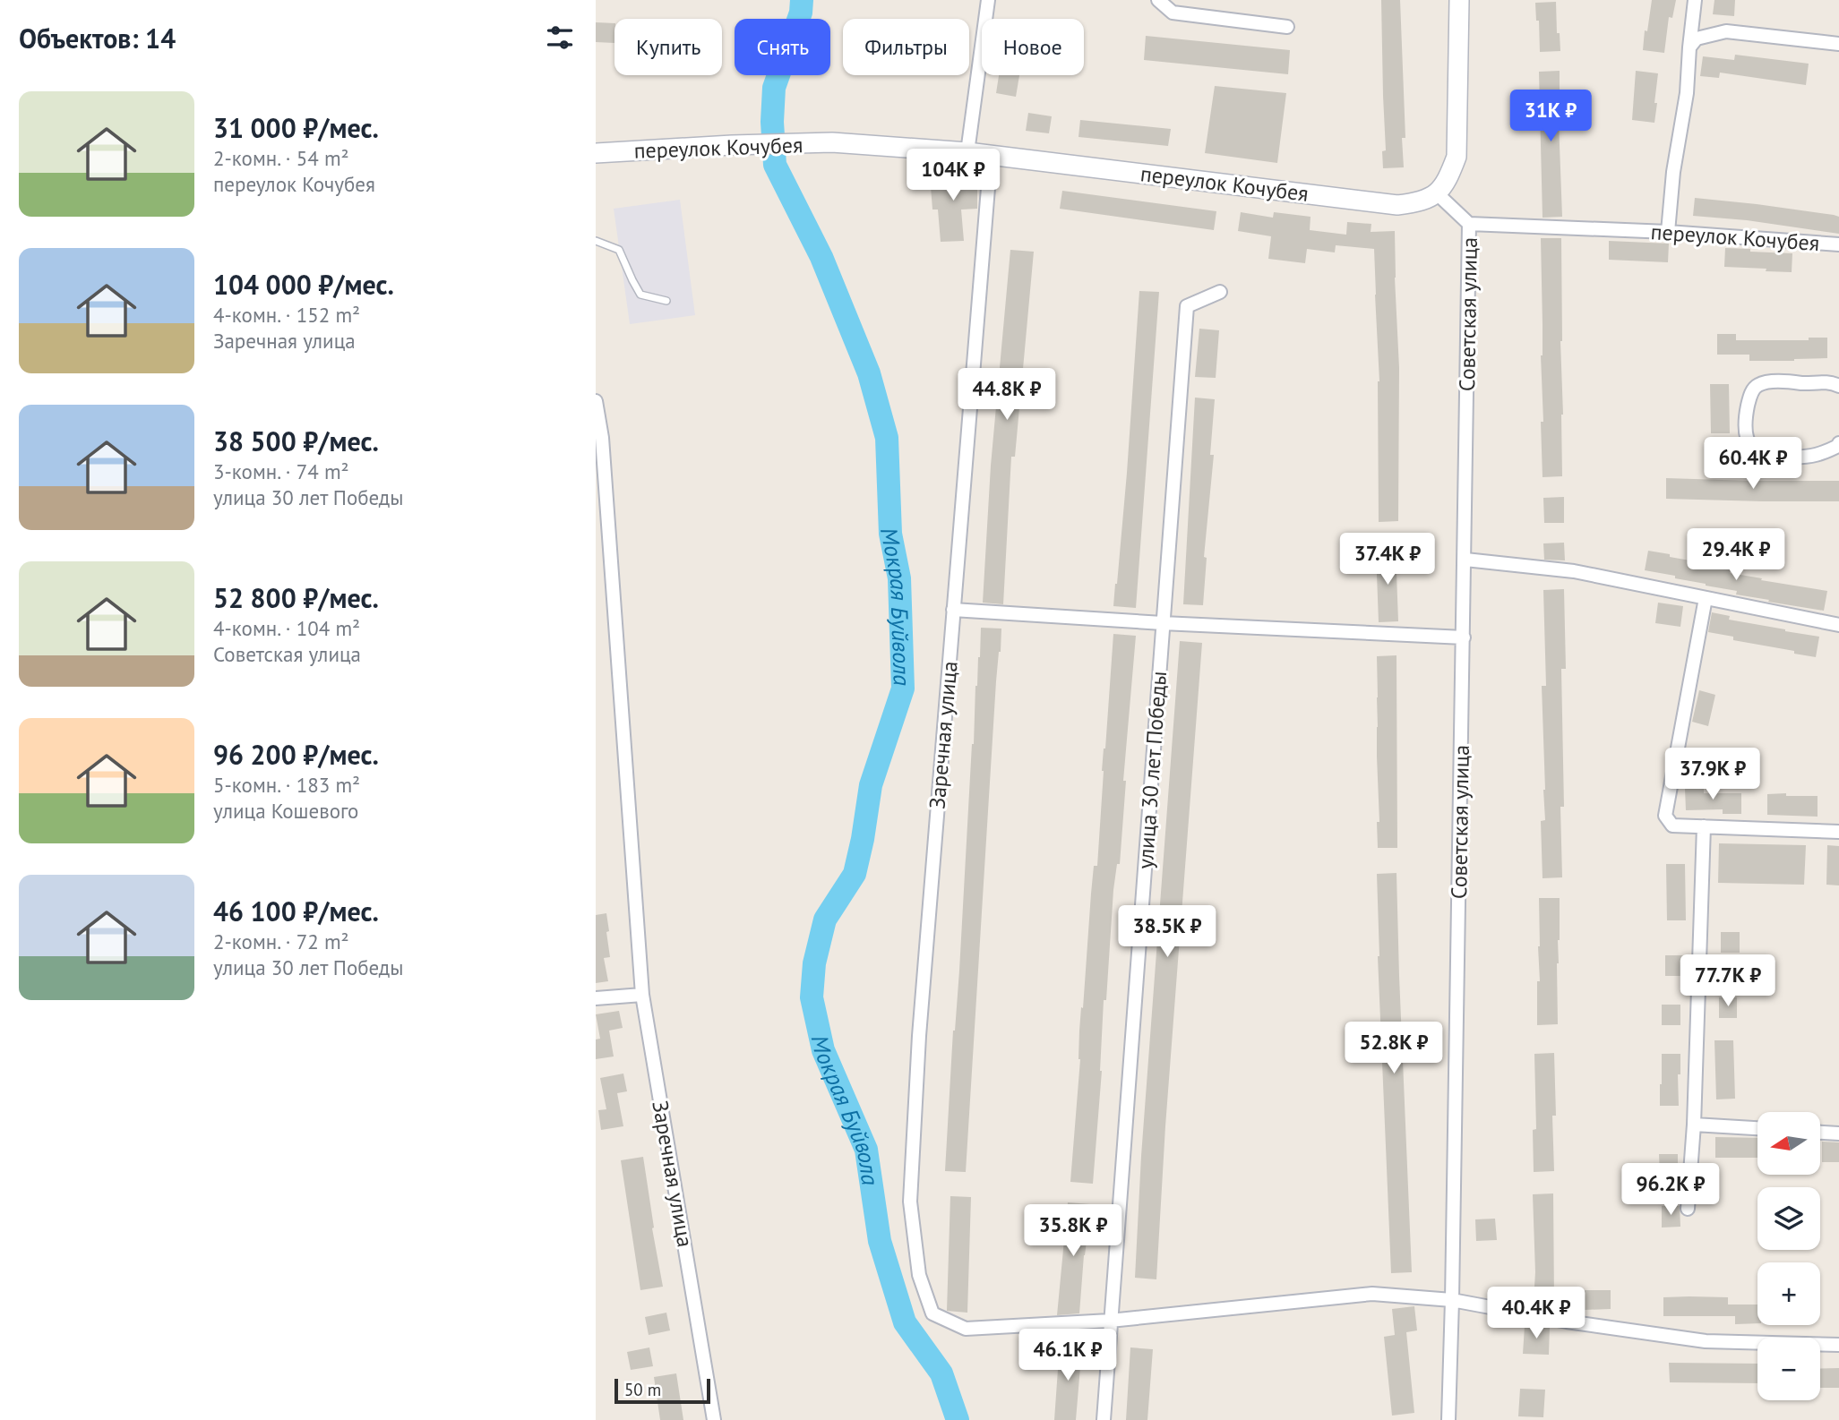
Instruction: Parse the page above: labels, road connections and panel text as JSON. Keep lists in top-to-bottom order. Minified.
{"streets":{"main road":["переулок Кочубея"],"street":["Советская улица","Заречная улица","улица 30 лет Победы"]},"crossings":[["переулок Кочубея","Советская улица"],["переулок Кочубея","Заречная улица"],["Заречная улица","улица 30 лет Победы"]],"water":["Мокрая Буйвола"],"scale_bar":"50 m","north":"left","page":{"heading":"Объектов: 14","chip":["Купить","Снять","Фильтры","Новое"],"list":[{"name":"31 000 ₽/мес.","note":"2-комн. · 54 m² · переулок Кочубея"},{"name":"104 000 ₽/мес.","note":"4-комн. · 152 m² · Заречная улица"},{"name":"38 500 ₽/мес.","note":"3-комн. · 74 m² · улица 30 лет Победы"},{"name":"52 800 ₽/мес.","note":"4-комн. · 104 m² · Советская улица"},{"name":"96 200 ₽/мес.","note":"5-комн. · 183 m² · улица Кошевого"},{"name":"46 100 ₽/мес.","note":"2-комн. · 72 m² · улица 30 лет Победы"}],"price":["31K ₽","104K ₽","44.8K ₽","60.4K ₽","29.4K ₽","37.4K ₽","37.9K ₽","38.5K ₽","77.7K ₽","52.8K ₽","96.2K ₽","35.8K ₽","40.4K ₽","46.1K ₽"],"map_buttons":["+","−"],"scale":"50 m"}}
